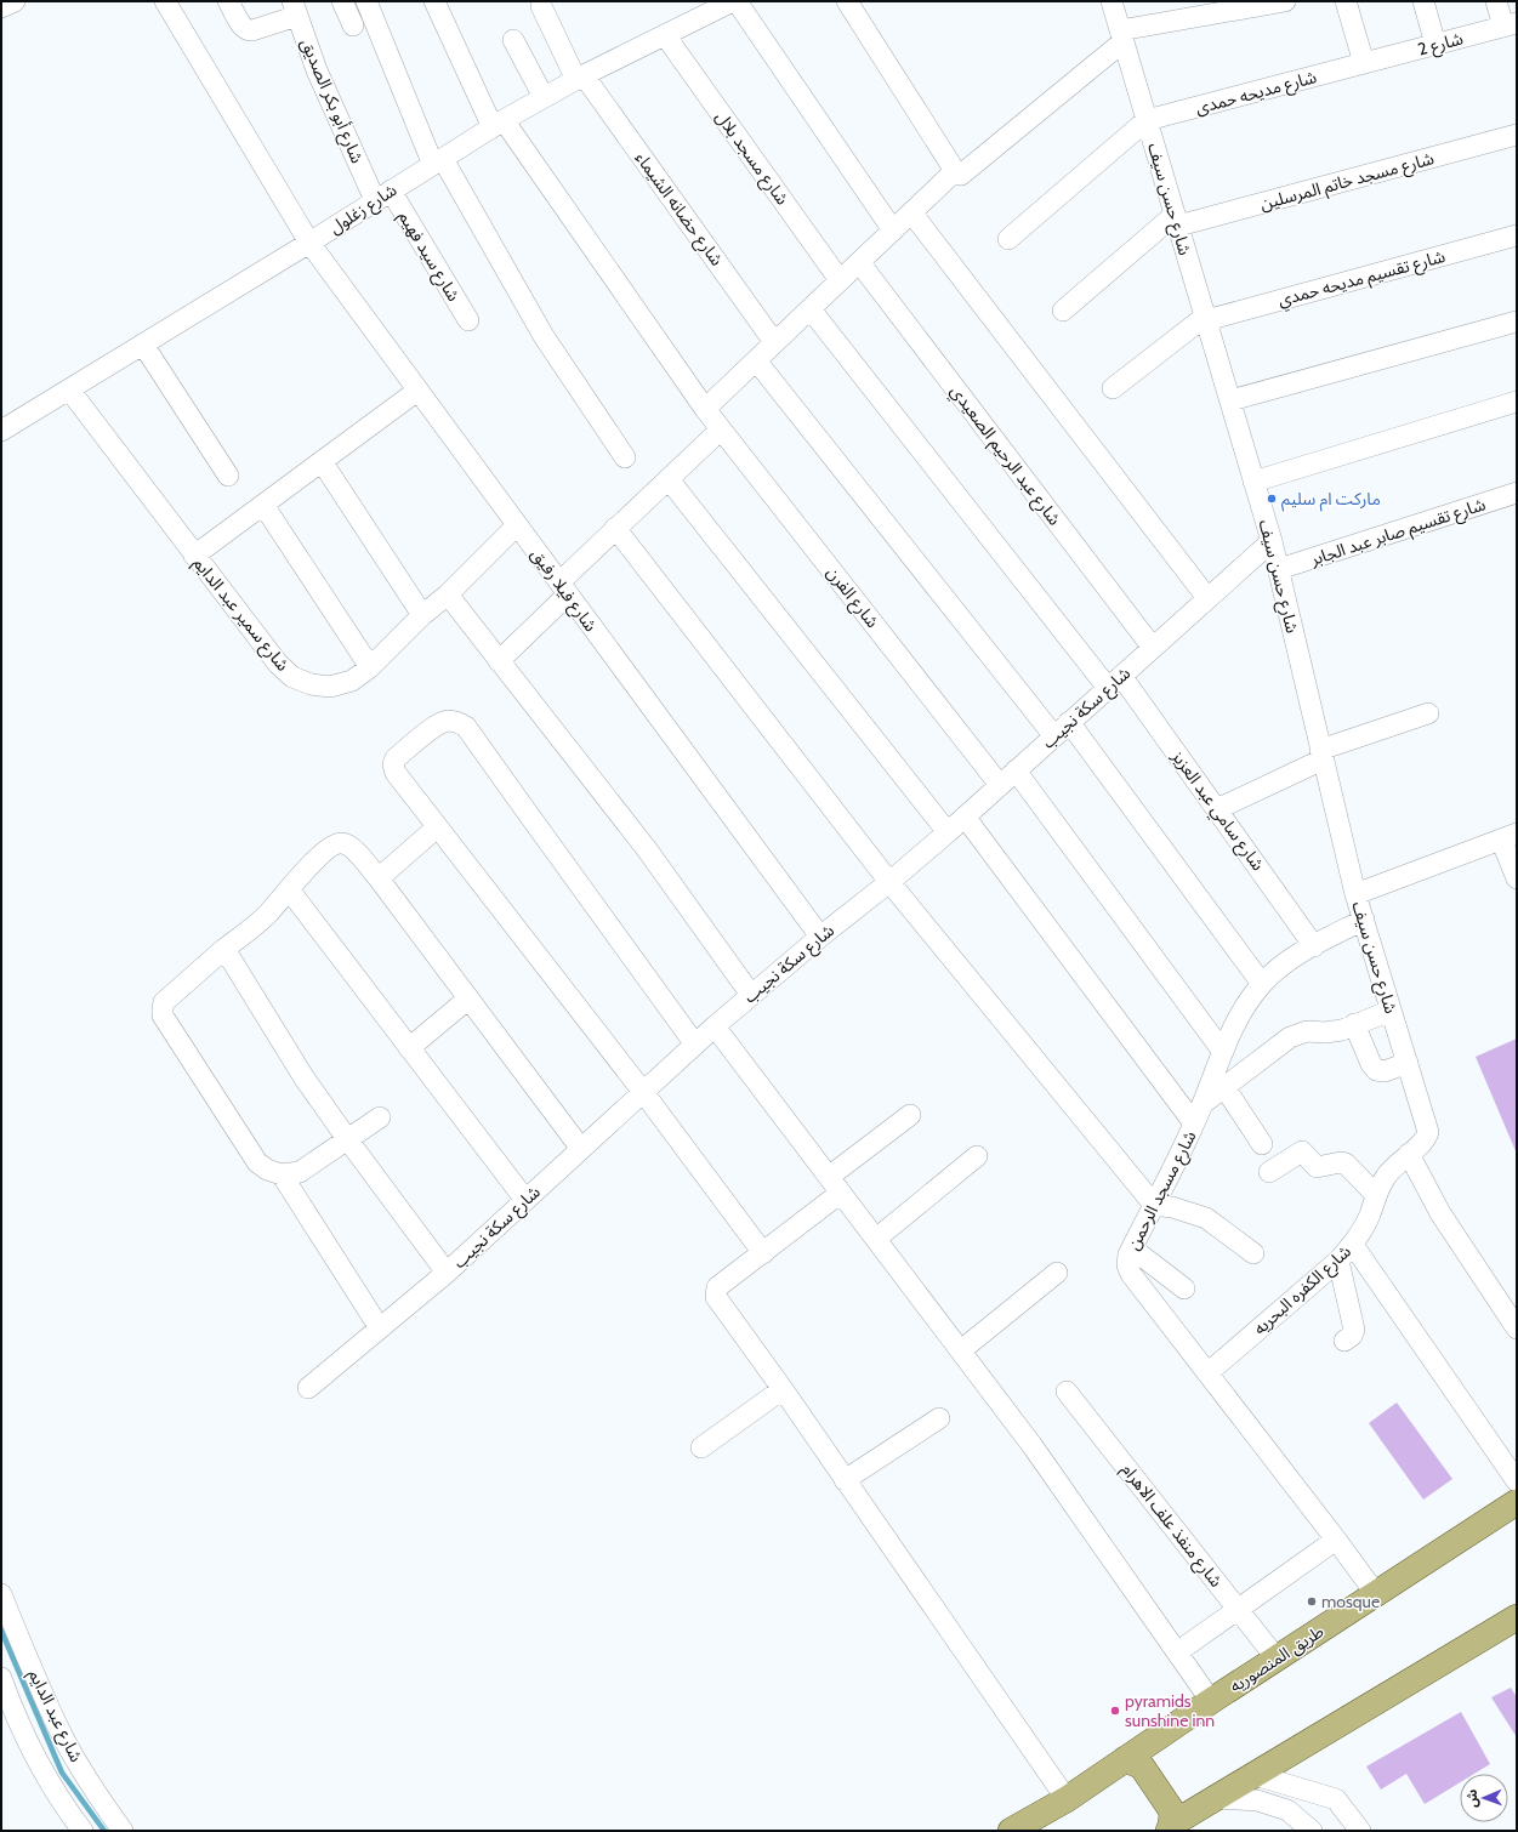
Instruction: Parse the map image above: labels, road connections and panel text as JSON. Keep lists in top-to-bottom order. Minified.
{"streets":{"main road":["طريق المنصوريه"],"street":["شارع 2","شارع مديحه حمدى","شارع أبو بكر الصديق","شارع مسجد بلال","شارع مسجد خاتم المرسلين","شارع حسن سيف","شارع زغلول","شارع حضانه الشيماء","شارع سيد فهيم","شارع تقسيم مديحه حمدي","شارع عبد الرحيم الصعيدي","شارع تقسيم صابر عبد الجابر","شارع فيلا رفيق","شارع الفرن","شارع سمير عبد الدايم","شارع سكة نجيب","شارع سامي عبد العزيز","شارع مسجد الرحمن","شارع الكفره البحريه","شارع منفذ علف الاهرام","شارع عبد الدايم"]},"crossings":[["شارع 2","شارع مديحه حمدى"],["شارع مديحه حمدى","شارع حسن سيف"],["شارع أبو بكر الصديق","شارع زغلول"],["شارع أبو بكر الصديق","شارع سيد فهيم"],["شارع مسجد بلال","شارع زغلول"],["شارع مسجد خاتم المرسلين","شارع حسن سيف"],["شارع حسن سيف","شارع تقسيم مديحه حمدي"],["شارع حسن سيف","شارع تقسيم صابر عبد الجابر"],["شارع حسن سيف","شارع سكة نجيب"],["شارع حسن سيف","شارع مسجد الرحمن"],["شارع حسن سيف","شارع الكفره البحريه"],["شارع زغلول","شارع حضانه الشيماء"],["شارع زغلول","شارع سيد فهيم"],["شارع زغلول","شارع فيلا رفيق"],["شارع زغلول","شارع الفرن"],["شارع زغلول","شارع سمير عبد الدايم"],["شارع عبد الرحيم الصعيدي","شارع سكة نجيب"],["شارع فيلا رفيق","شارع سمير عبد الدايم"],["شارع فيلا رفيق","شارع سكة نجيب"],["شارع الفرن","شارع سكة نجيب"],["شارع سكة نجيب","شارع سامي عبد العزيز"],["شارع سامي عبد العزيز","شارع مسجد الرحمن"],["شارع مسجد الرحمن","شارع الكفره البحريه"],["شارع مسجد الرحمن","طريق المنصوريه"],["شارع منفذ علف الاهرام","طريق المنصوريه"]],"places":["ماركت ام سليم","mosque","pyramids sunshine inn"],"north":"left"}
